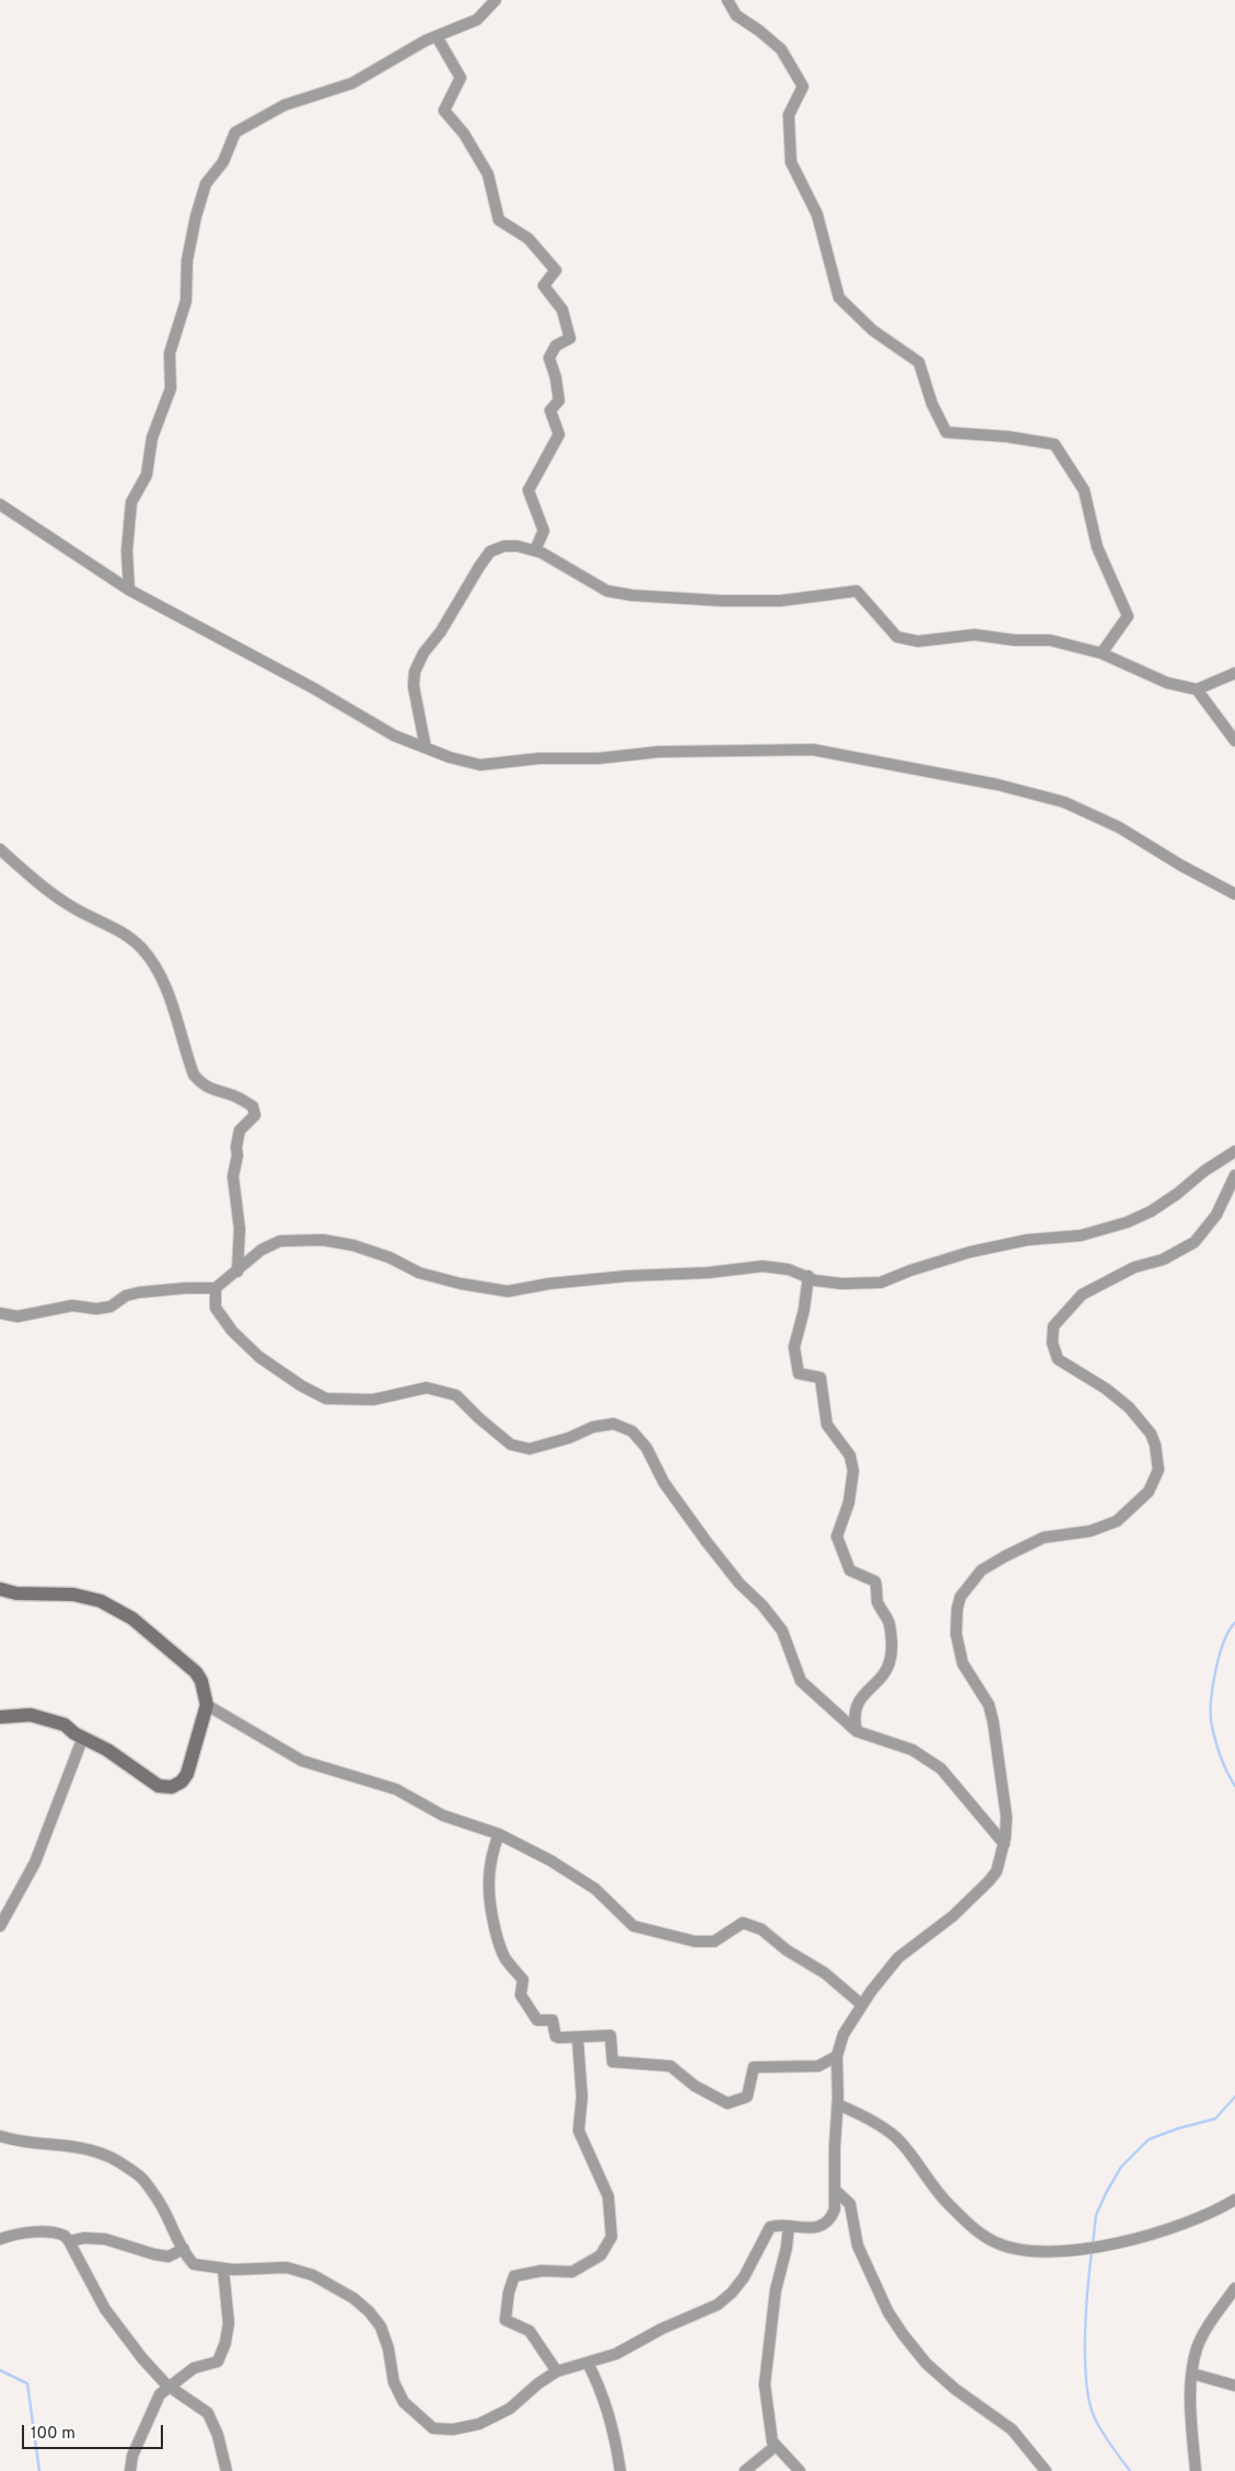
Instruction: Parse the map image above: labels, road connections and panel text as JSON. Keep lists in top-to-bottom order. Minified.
{"scale_bar":"100 m"}
